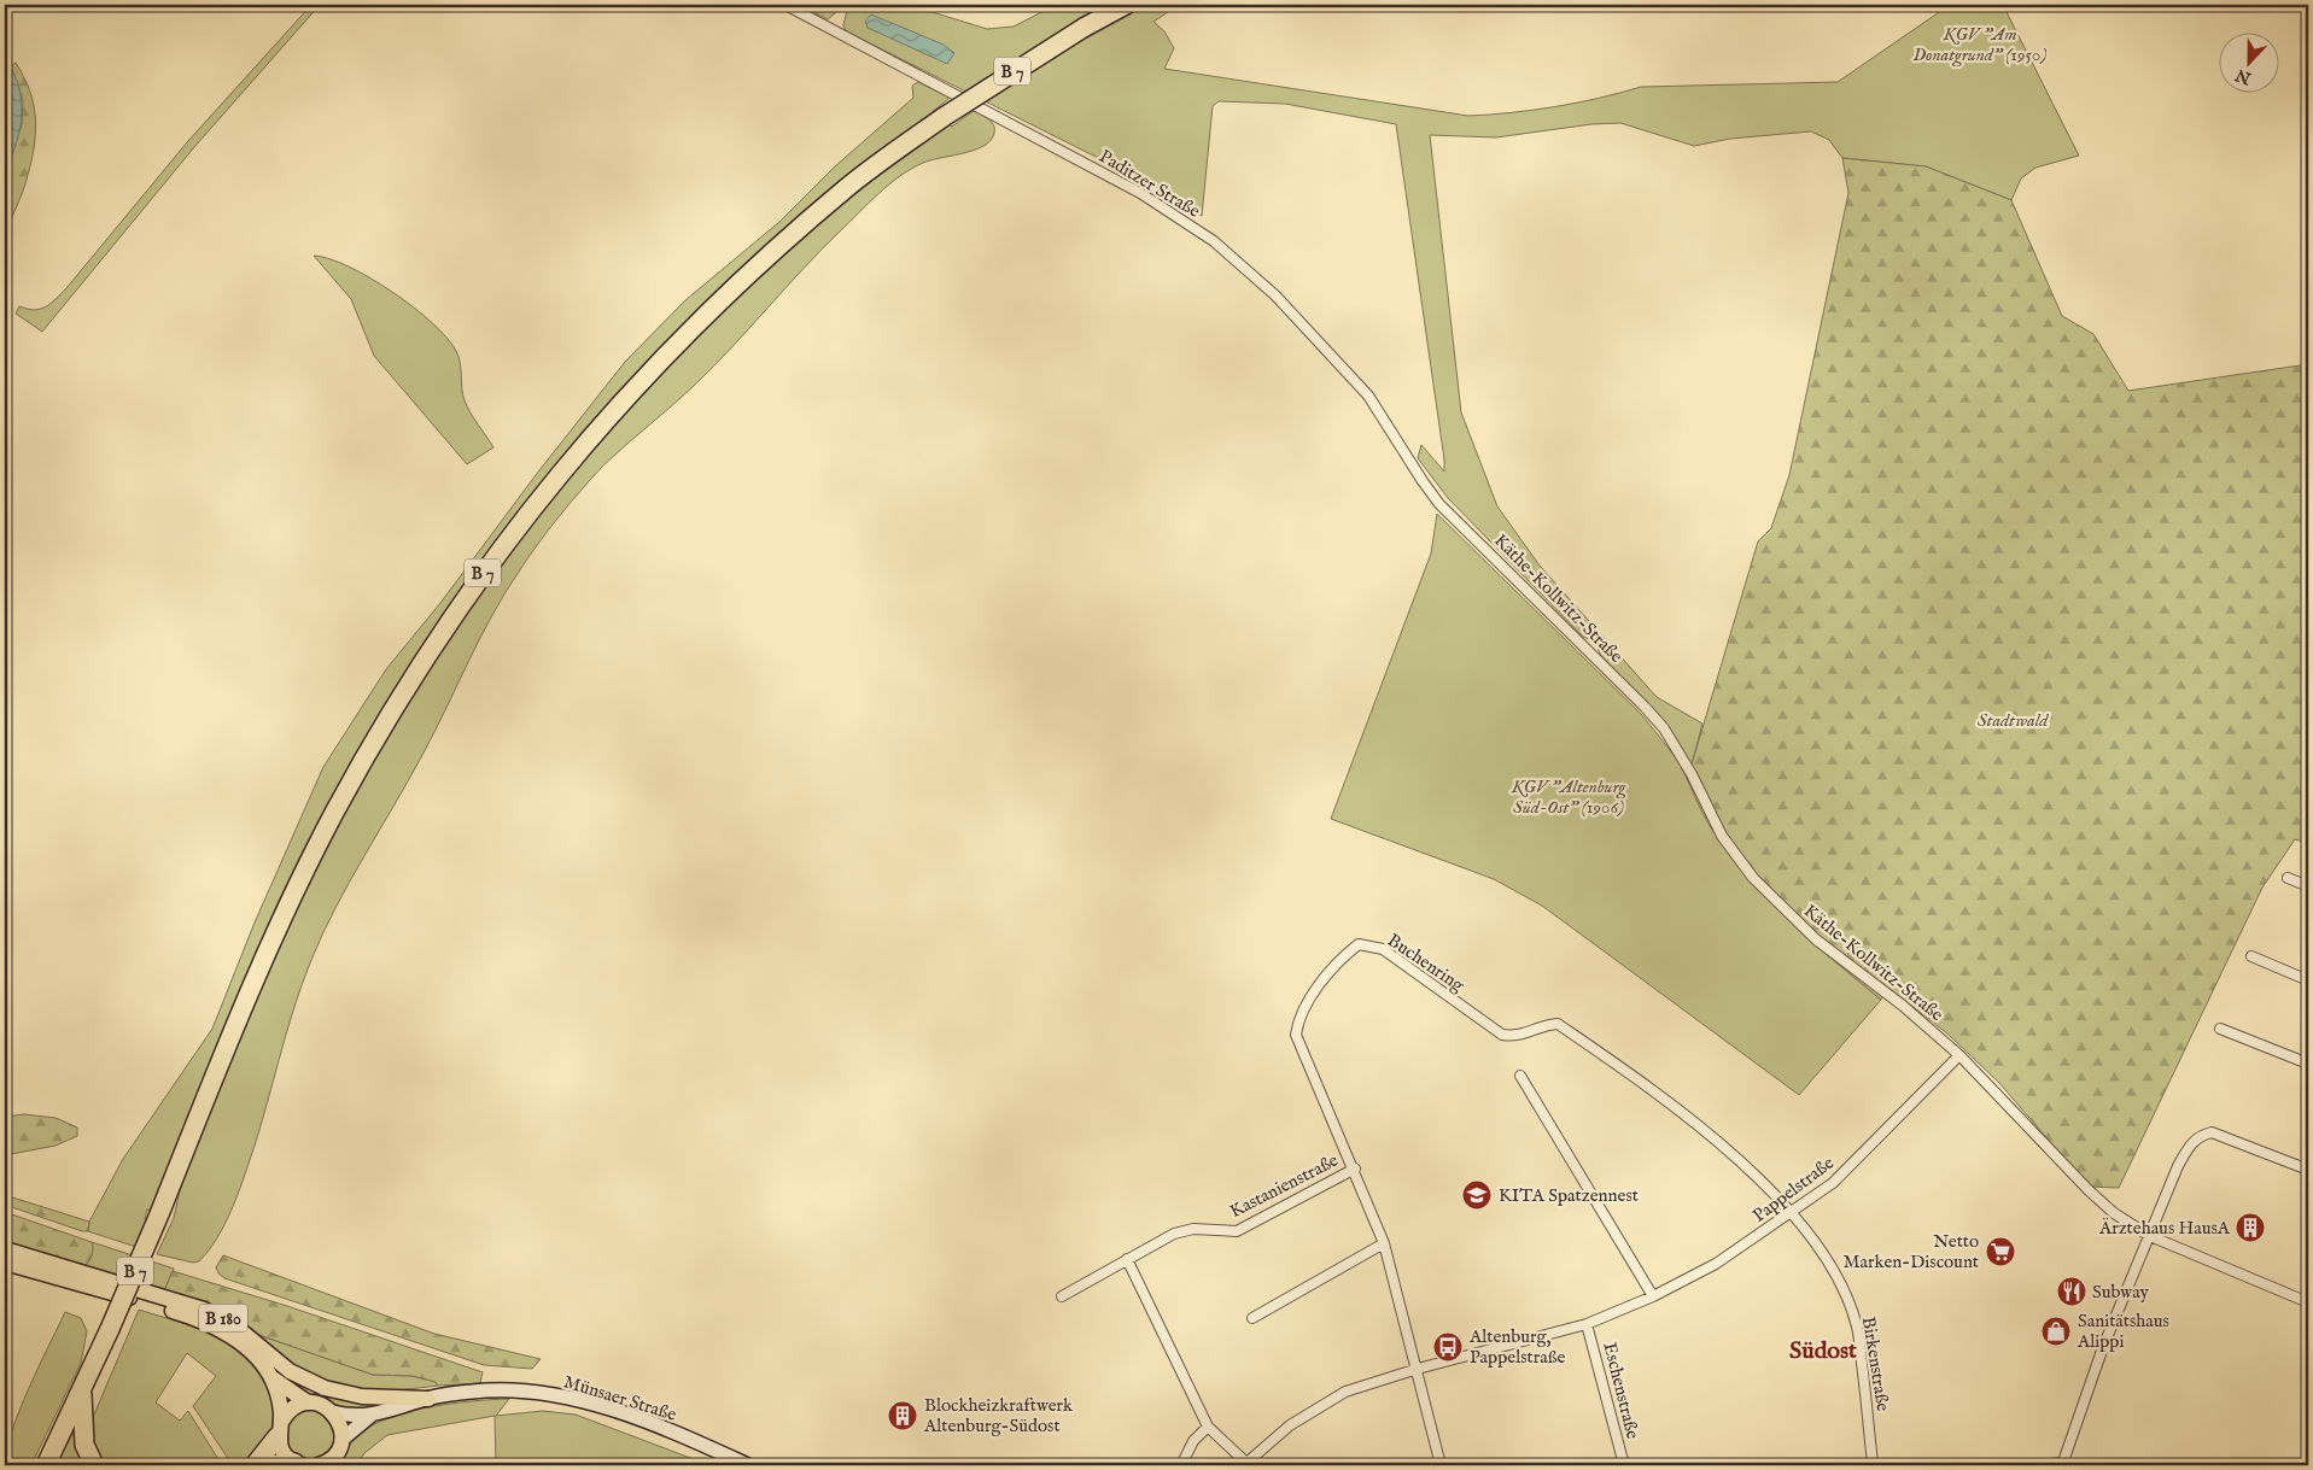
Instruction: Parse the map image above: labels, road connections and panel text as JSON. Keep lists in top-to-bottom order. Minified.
{"streets":{"highway":["B 7"],"main road":["B 180"],"street":["Paditzer Straße","Käthe-Kollwitz-Straße","Buchenring","Kastanienstraße","Pappelstraße","Birkenstraße","Eschenstraße","Münsaer Straße"]},"crossings":[["Paditzer Straße","Käthe-Kollwitz-Straße"],["Käthe-Kollwitz-Straße","Pappelstraße"],["Buchenring","Kastanienstraße"],["Buchenring","Pappelstraße"],["Buchenring","Birkenstraße"],["Pappelstraße","Birkenstraße"],["Pappelstraße","Eschenstraße"],["B 180","Münsaer Straße"]],"districts":["Südost"],"parks":["KGV \"Am Donatgrund\" (1950)","Stadtwald","KGV \"Altenburg Süd-Ost\" (1906)"],"places":{"school or university":["KITA Spatzennest"],"building":["Ärztehaus HausA","Blockheizkraftwerk Altenburg-Südost"],"supermarket":["Netto Marken-Discount"],"restaurant":["Subway"],"shop":["Sanitätshaus Alippi"],"bus stop":["Altenburg, Pappelstraße"]},"north":"bottom"}
